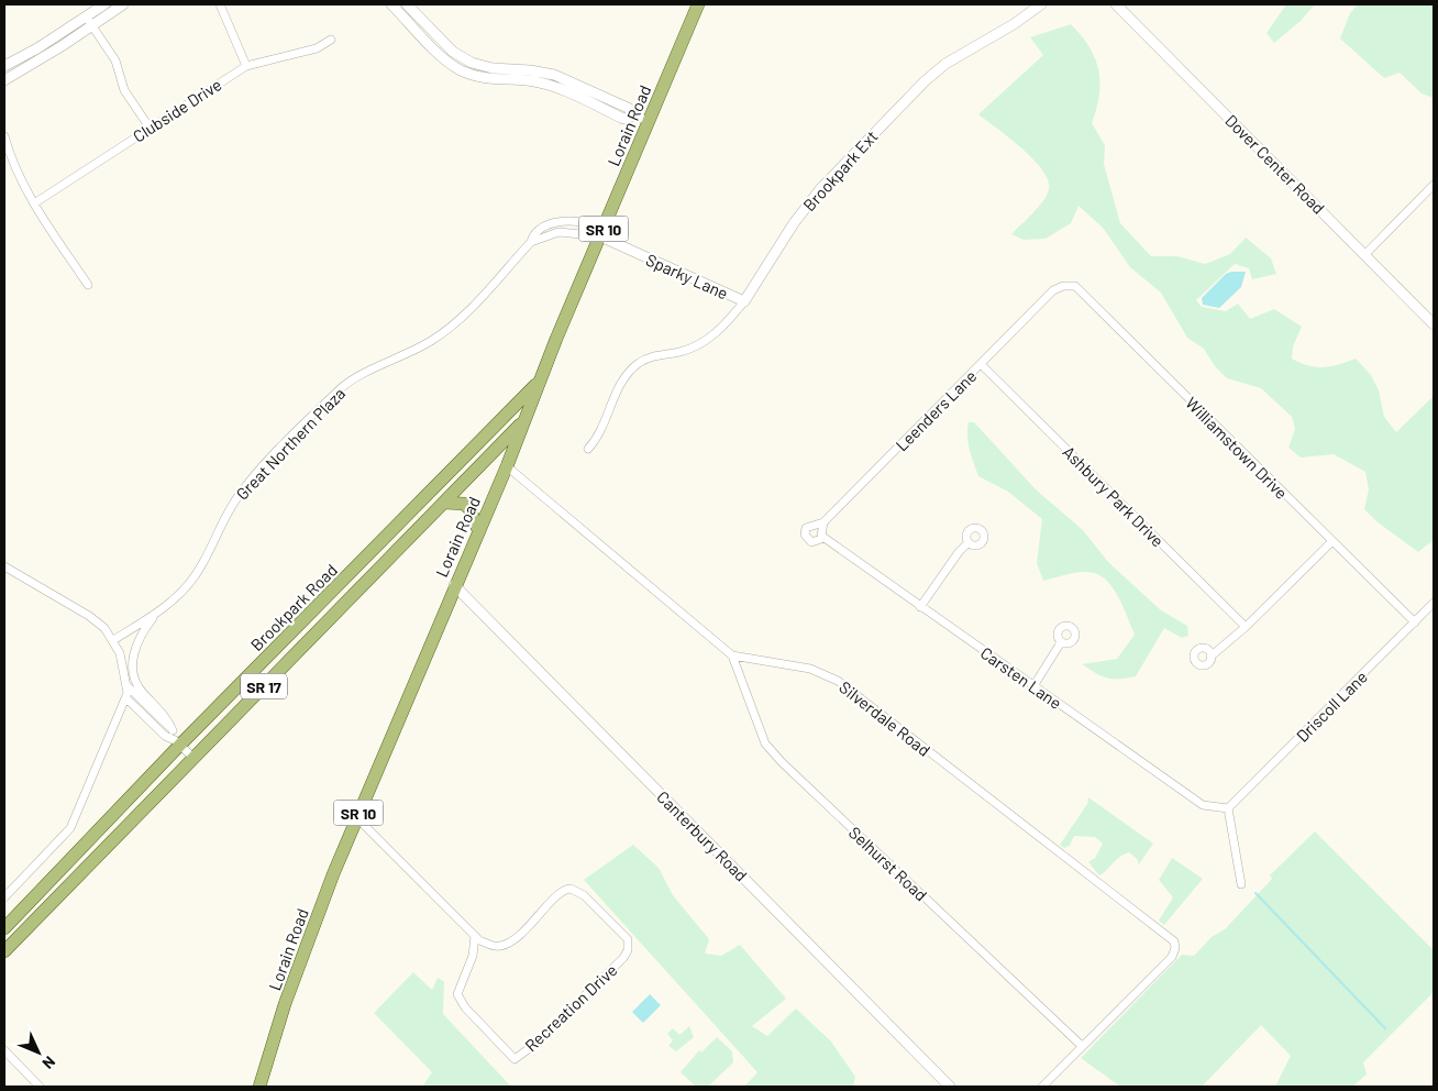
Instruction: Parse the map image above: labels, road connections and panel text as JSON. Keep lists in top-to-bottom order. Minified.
{"streets":{"main road":["Lorain Road","SR 10","Brookpark Road","SR 17"],"street":["Clubside Drive","Dover Center Road","Brookpark Ext","Sparky Lane","Leenders Lane","Great Northern Plaza","Williamstown Drive","Ashbury Park Drive","Carsten Lane","Driscoll Lane","Silverdale Road","Canterbury Road","Selhurst Road","Recreation Drive"]},"crossings":[["Lorain Road","Sparky Lane"],["Lorain Road","Great Northern Plaza"],["Lorain Road","Brookpark Road"],["Lorain Road","Canterbury Road"],["Lorain Road","Recreation Drive"],["Brookpark Ext","Sparky Lane"],["Sparky Lane","Great Northern Plaza"],["Leenders Lane","Williamstown Drive"],["Leenders Lane","Ashbury Park Drive"],["Leenders Lane","Carsten Lane"],["Williamstown Drive","Driscoll Lane"],["Carsten Lane","Driscoll Lane"],["Silverdale Road","Selhurst Road"]],"north":"bottom right"}
